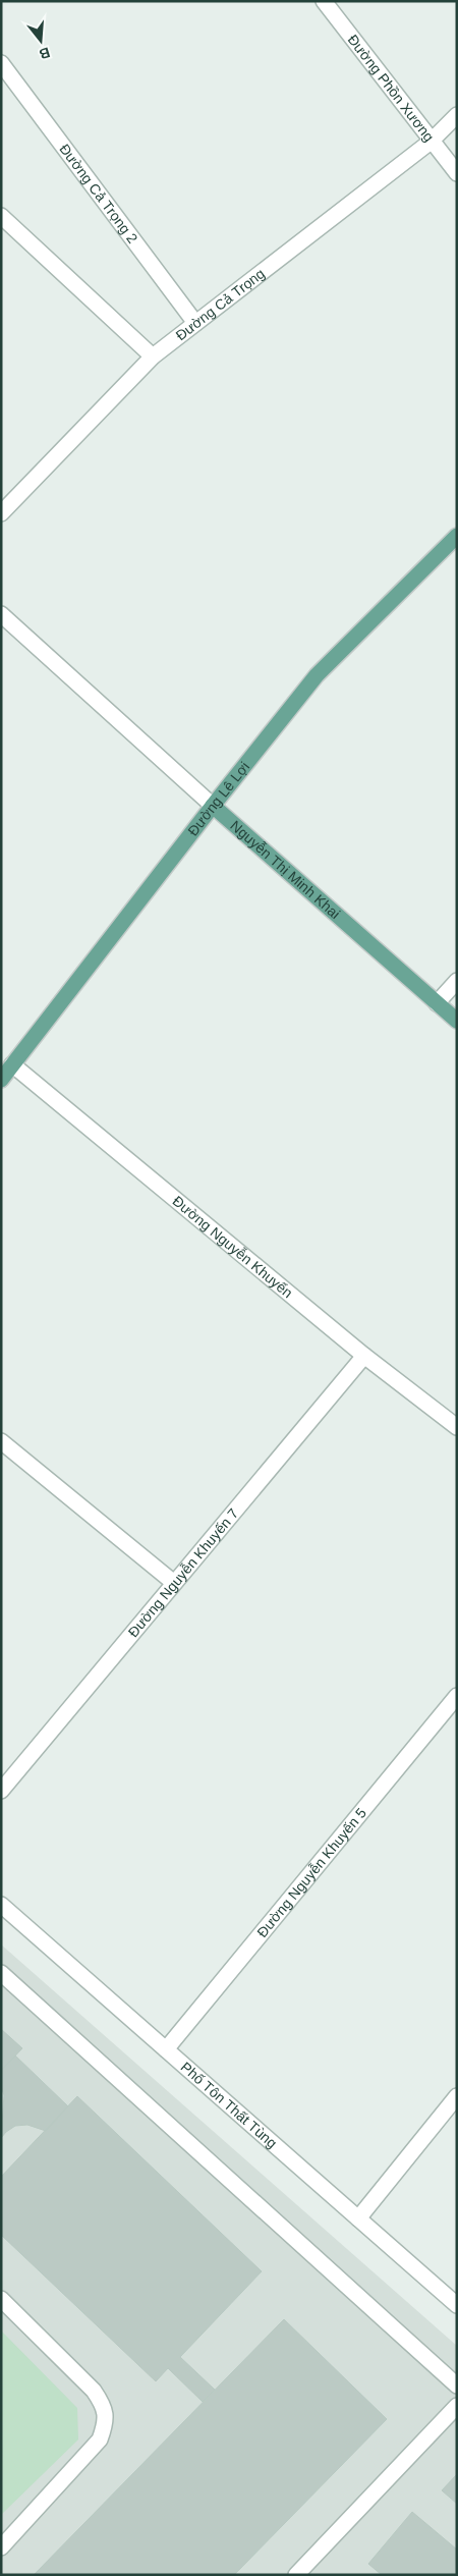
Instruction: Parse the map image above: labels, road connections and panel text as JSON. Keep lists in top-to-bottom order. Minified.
{"streets":{"main road":["Đường Lê Lợi","Nguyễn Thị Minh Khai"],"street":["Đường Phồn Xương","Đường Cả Trọng 2","Đường Cả Trọng","Đường Nguyễn Khuyến","Đường Nguyễn Khuyến 7","Đường Nguyễn Khuyến 5","Phố Tôn Thất Tùng"]},"crossings":[["Đường Phồn Xương","Đường Cả Trọng"],["Đường Cả Trọng 2","Đường Cả Trọng"],["Đường Lê Lợi","Nguyễn Thị Minh Khai"],["Đường Lê Lợi","Đường Nguyễn Khuyến"],["Đường Nguyễn Khuyến","Đường Nguyễn Khuyến 7"],["Đường Nguyễn Khuyến 5","Phố Tôn Thất Tùng"]],"north":"bottom"}
